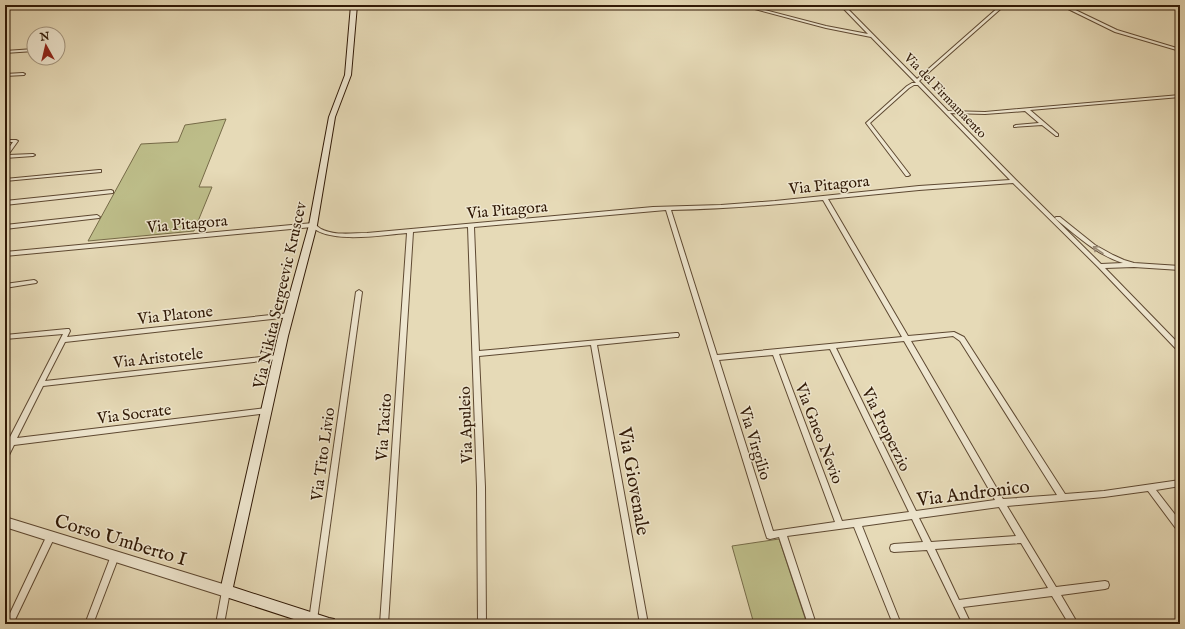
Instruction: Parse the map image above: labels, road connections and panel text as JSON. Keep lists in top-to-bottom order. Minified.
{"streets":{"main road":["Via Nikita Sergeevic Kruscev"],"street":["Via del Firmamaento","Via Pitagora","Via Platone","Via Aristotele","Via Socrate","Via Apuleio","Via Tacito","Via Properzio","Via Gneo Nevio","Via Virgilio","Via Tito Livio","Via Giovenale","Via Andronico","Corso Umberto I"]},"crossings":[["Via del Firmamaento","Via Pitagora"],["Via Pitagora","Via Nikita Sergeevic Kruscev"],["Via Pitagora","Via Apuleio"],["Via Pitagora","Via Tacito"],["Via Pitagora","Via Virgilio"],["Via Nikita Sergeevic Kruscev","Via Platone"],["Via Nikita Sergeevic Kruscev","Via Aristotele"],["Via Nikita Sergeevic Kruscev","Via Socrate"],["Via Nikita Sergeevic Kruscev","Corso Umberto I"],["Via Properzio","Via Andronico"],["Via Gneo Nevio","Via Andronico"],["Via Virgilio","Via Andronico"]],"north":"top"}
